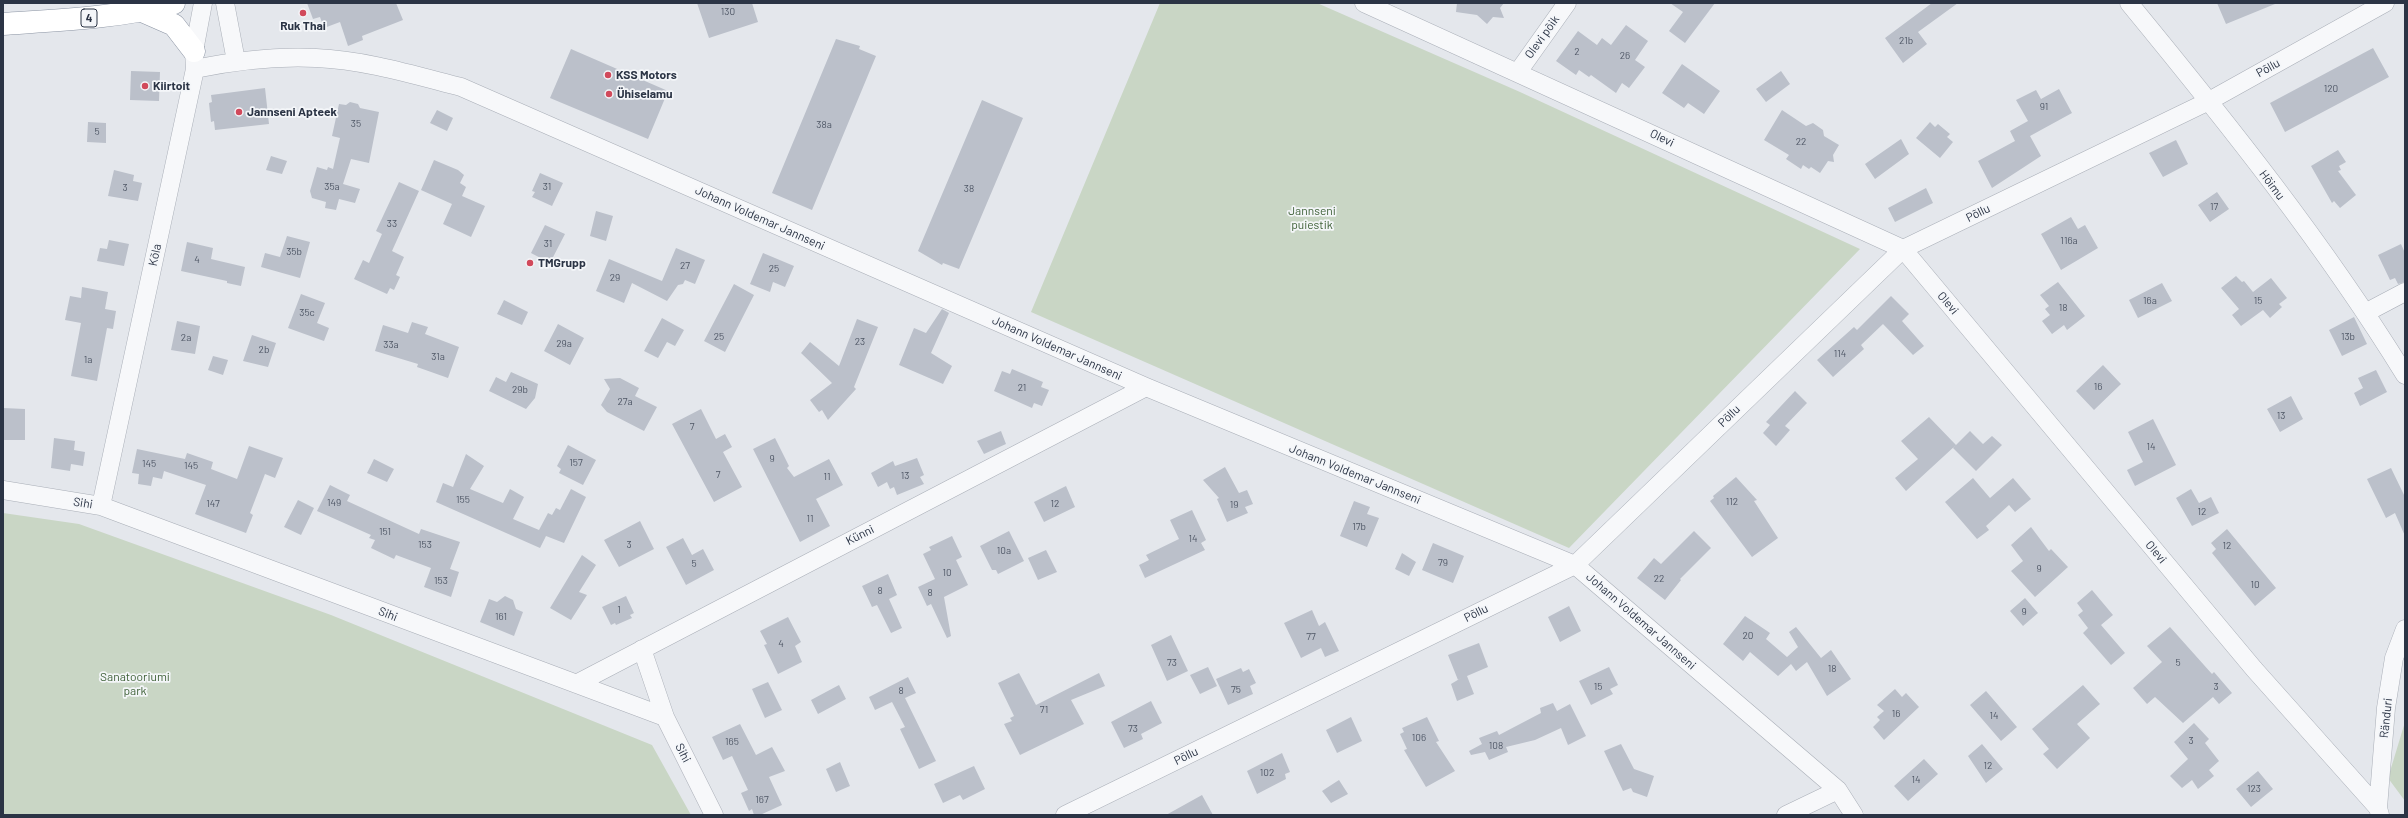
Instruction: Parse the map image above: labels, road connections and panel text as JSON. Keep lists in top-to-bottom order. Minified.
{"streets":{"highway":["4"],"street":["Olevi põik","Põllu","Olevi","Hõimu","Johann Voldemar Jannseni","Kõla","Sihi","Künni","Ränduri"]},"crossings":[["Olevi põik","Olevi"],["Põllu","Olevi"],["Põllu","Hõimu"],["Põllu","Johann Voldemar Jannseni"],["Olevi","Ränduri"],["Johann Voldemar Jannseni","Kõla"],["Johann Voldemar Jannseni","Künni"],["Kõla","Sihi"],["Sihi","Künni"]],"parks":["Jannseni puiestik","Sanatooriumi park"],"places":["Ruk Thai","KSS Motors","Kiirtoit","Ühiselamu","Jannseni Apteek","TMGrupp"],"house_numbers":["130","21b","2","26","120","91","35","38a","5","22","35a","31","3","38","17","33","116a","31","35b","4","27","25","29","16a","15","18","35c","25","13b","2a","23","29a","33a","2b","114","31a","1a","16","21","29b","27a","13","7","14","9","157","145","145","7","13","11","155","112","149","147","12","19","12","11","17b","151","14","153","3","12","10a","79","5","9","10","22","153","10","8","8","1","9","161","20","77","4","73","5","18","15","3","75","8","71","16","14","73","106","3","165","108","12","102","14","123","167"]}
